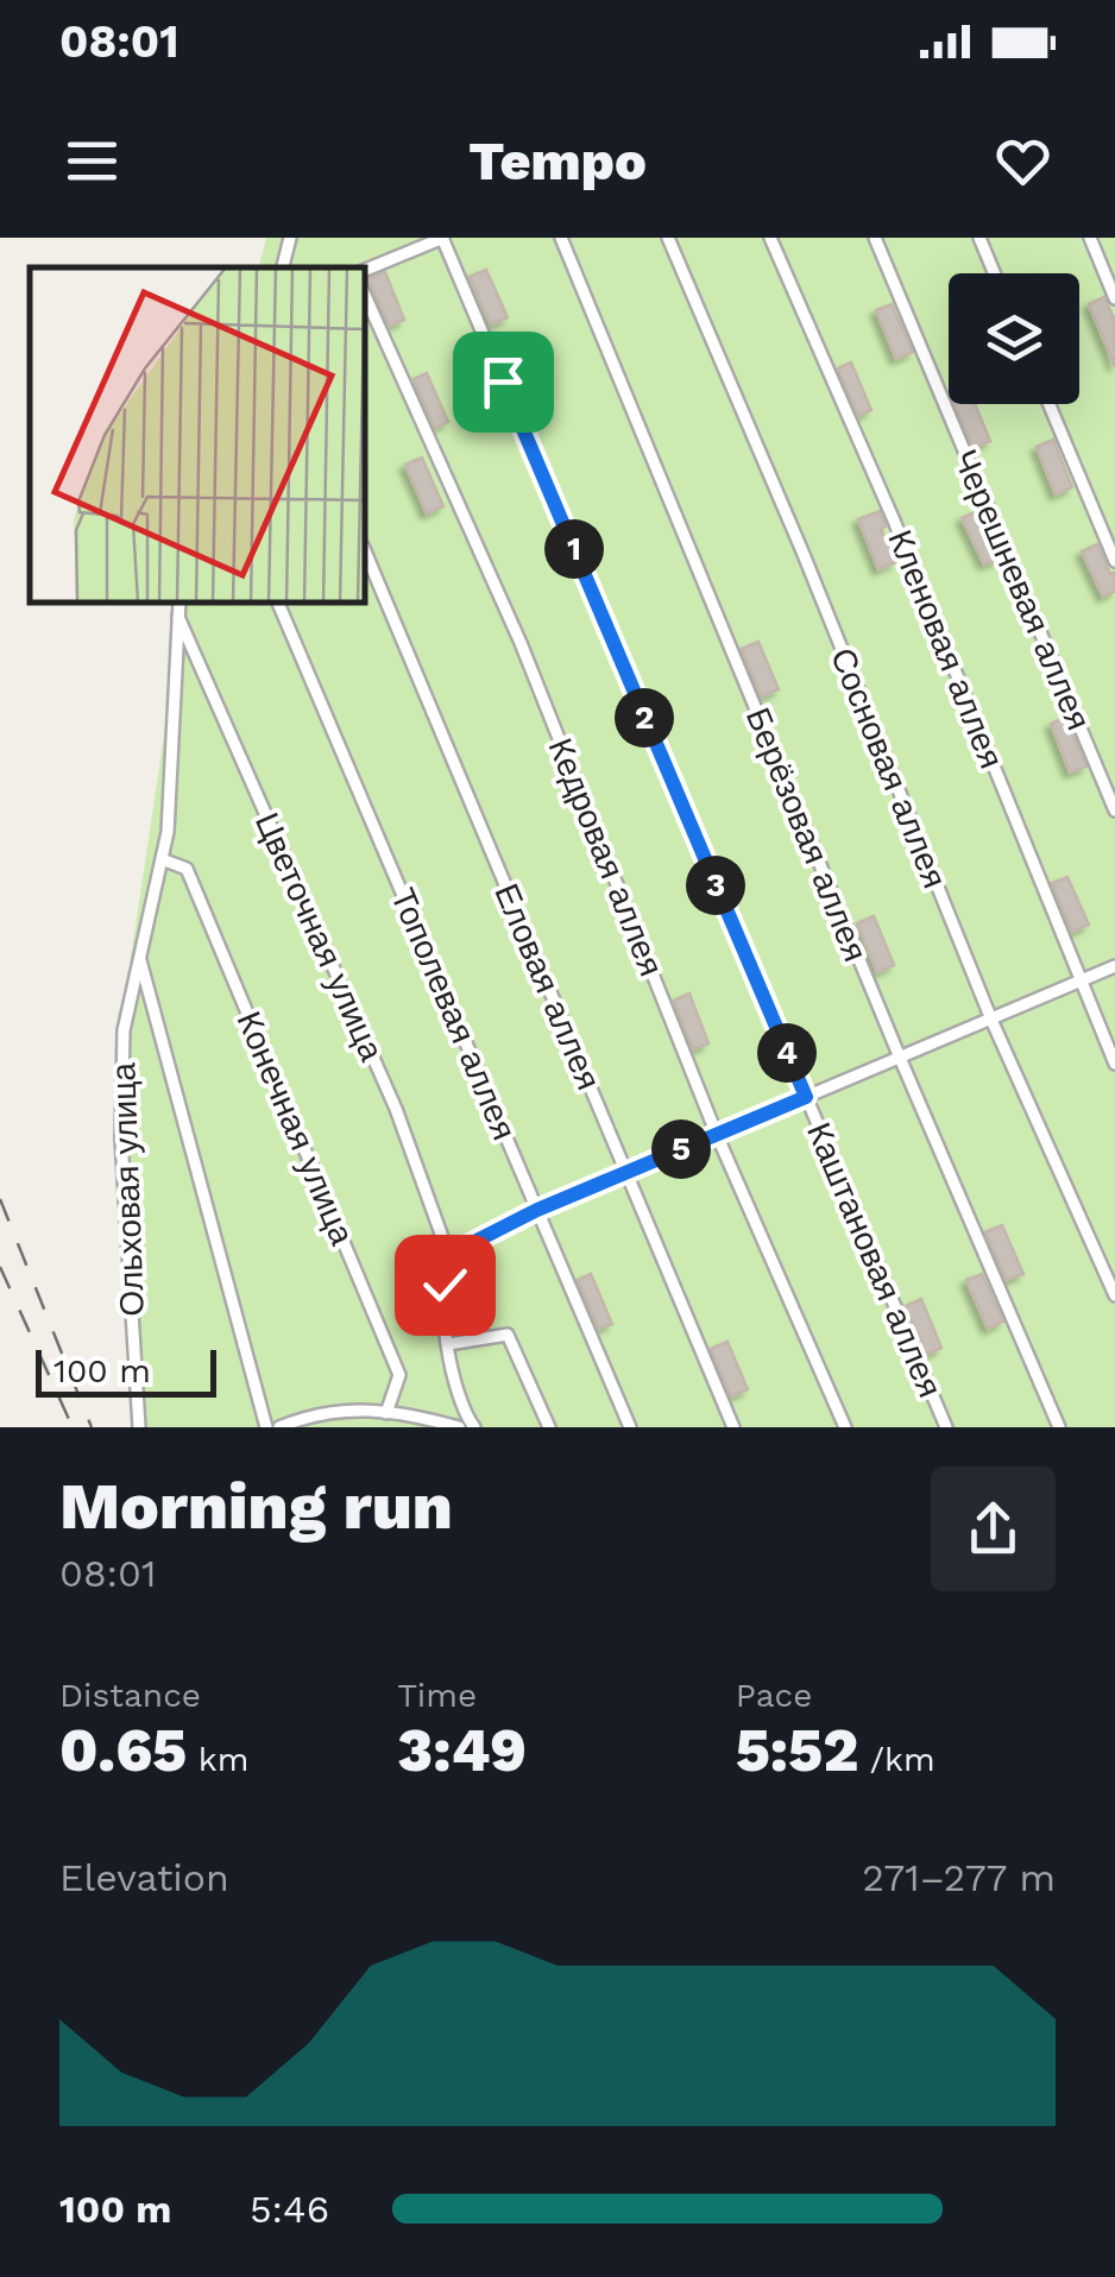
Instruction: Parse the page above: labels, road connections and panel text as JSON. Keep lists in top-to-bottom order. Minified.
{"streets":{"street":["Черешневая аллея","Кленовая аллея","Сосновая аллея","Берёзовая аллея","Кедровая аллея","Цветочная улица","Еловая аллея","Тополевая аллея","Конечная улица","Ольховая улица","Каштановая аллея"]},"crossings":[["Цветочная улица","Ольховая улица"],["Конечная улица","Ольховая улица"]],"scale_bar":"100 m","page":{"status":"08:01","header":"Tempo","pins":["1","2","3","4","5"],"scale":"100 m","heading":["Morning run","08:01"],"stats":[["Distance","0.65 km"],["Time","3:49"],["Pace","5:52 /km"]],"chart":["Elevation","271–277 m"],"list":[{"name":"100 m","note":"5:46"}]}}
